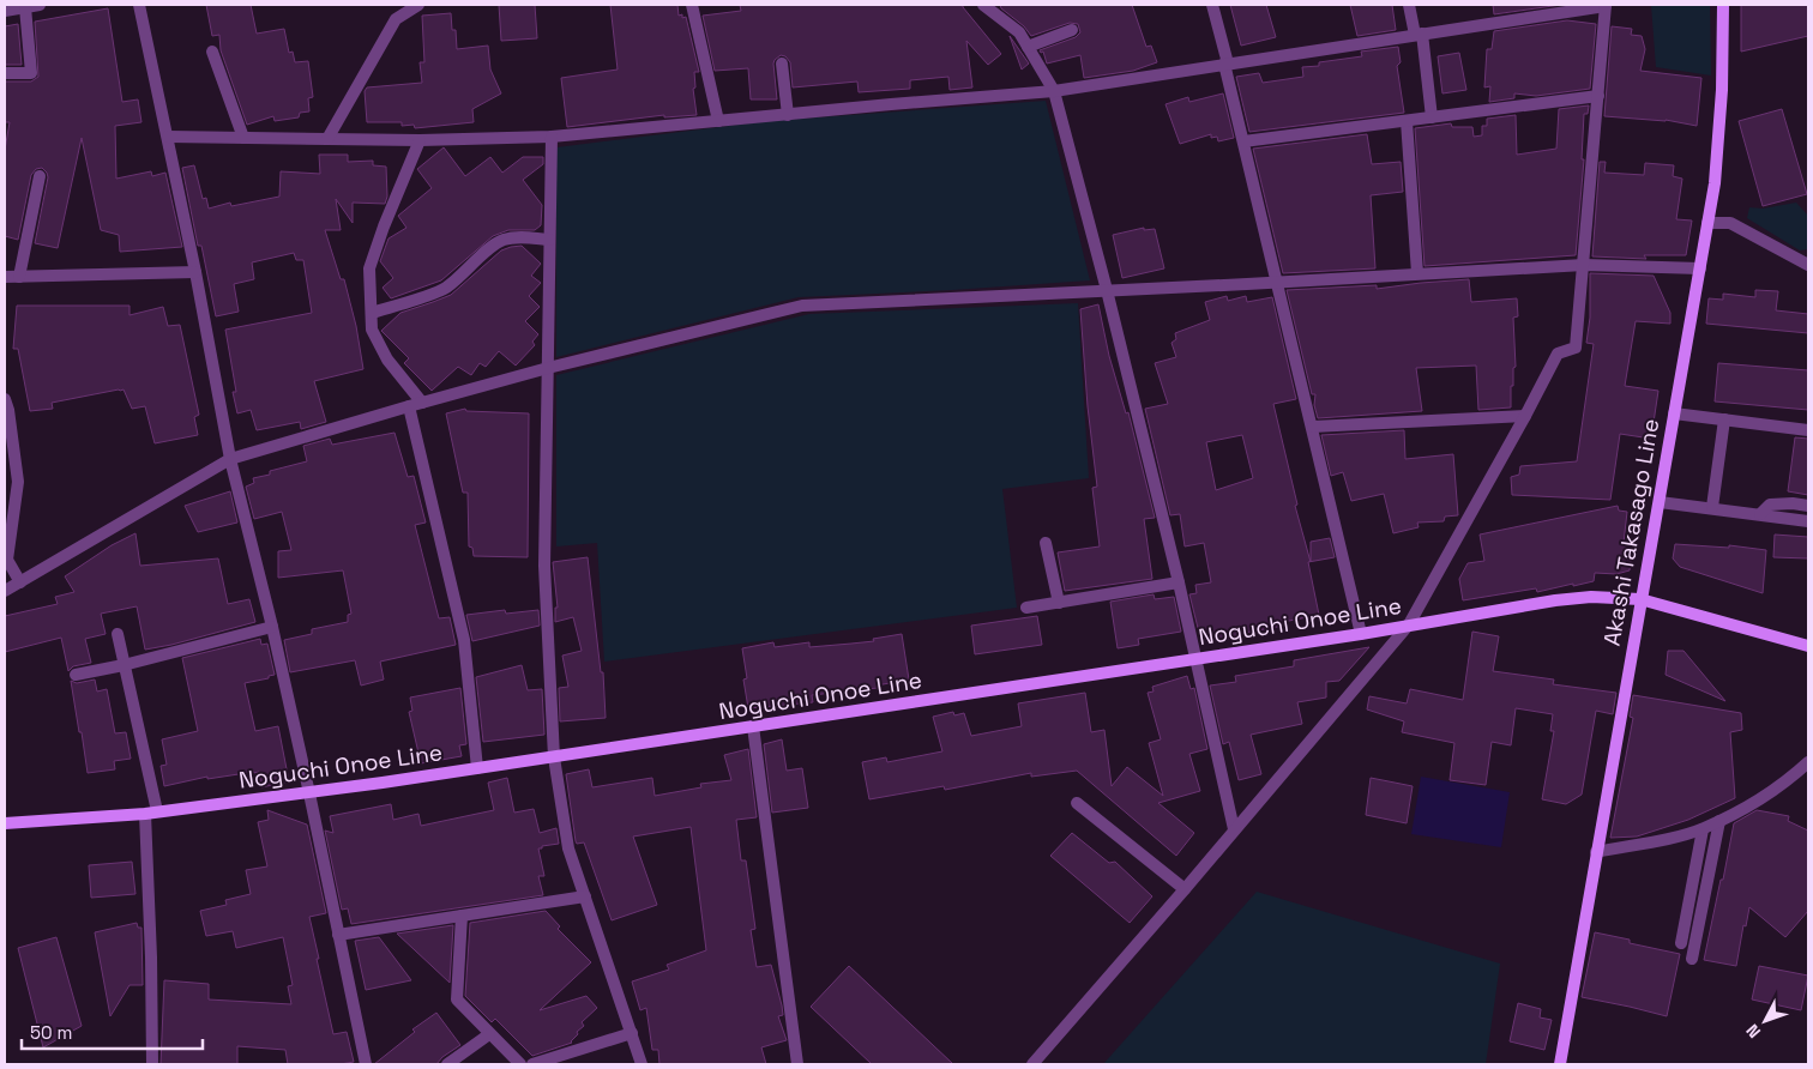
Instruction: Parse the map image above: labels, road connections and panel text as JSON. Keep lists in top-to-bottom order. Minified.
{"streets":{"main road":["Akashi Takasago Line","Noguchi Onoe Line"]},"crossings":[["Akashi Takasago Line","Noguchi Onoe Line"]],"scale_bar":"50 m","north":"bottom left"}
